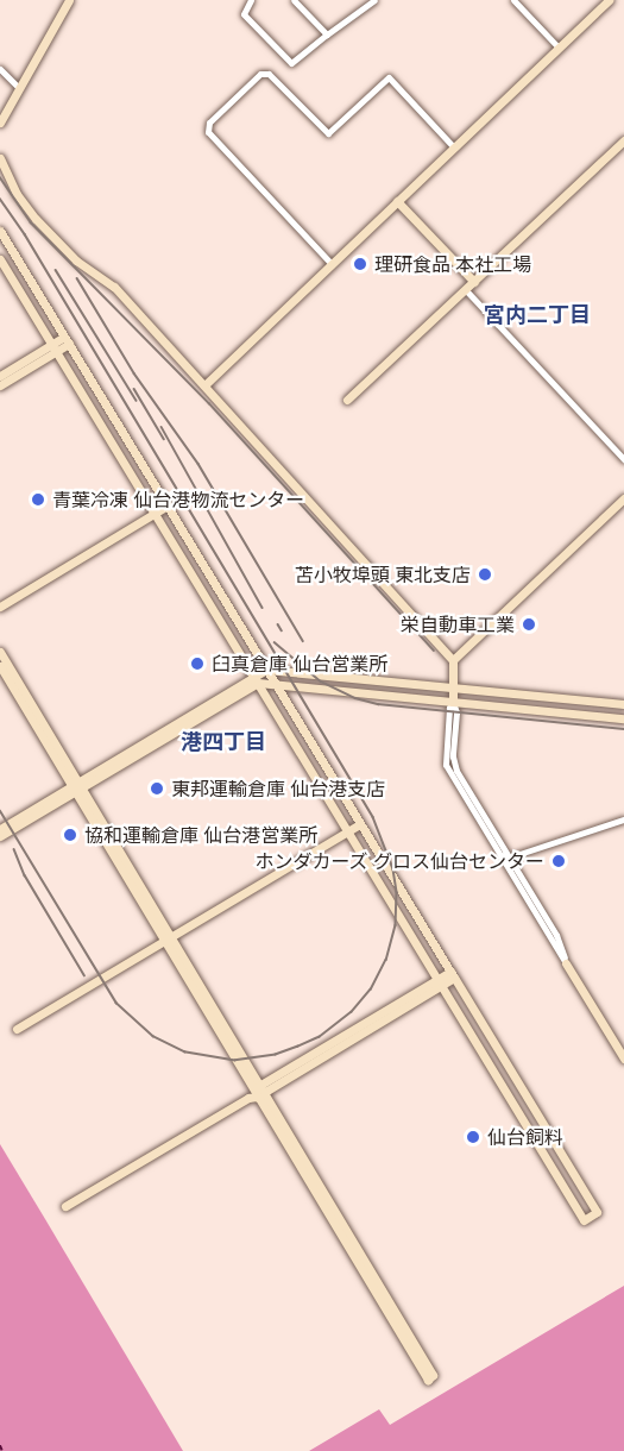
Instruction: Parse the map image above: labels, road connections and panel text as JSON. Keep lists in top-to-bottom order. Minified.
{"districts":["宮内二丁目","港四丁目"],"places":["理研食品 本社工場","青葉冷凍 仙台港物流センター","苫小牧埠頭 東北支店","栄自動車工業","臼真倉庫 仙台営業所","東邦運輸倉庫 仙台港支店","協和運輸倉庫 仙台港営業所","ホンダカーズ グロス仙台センター","仙台飼料"]}
